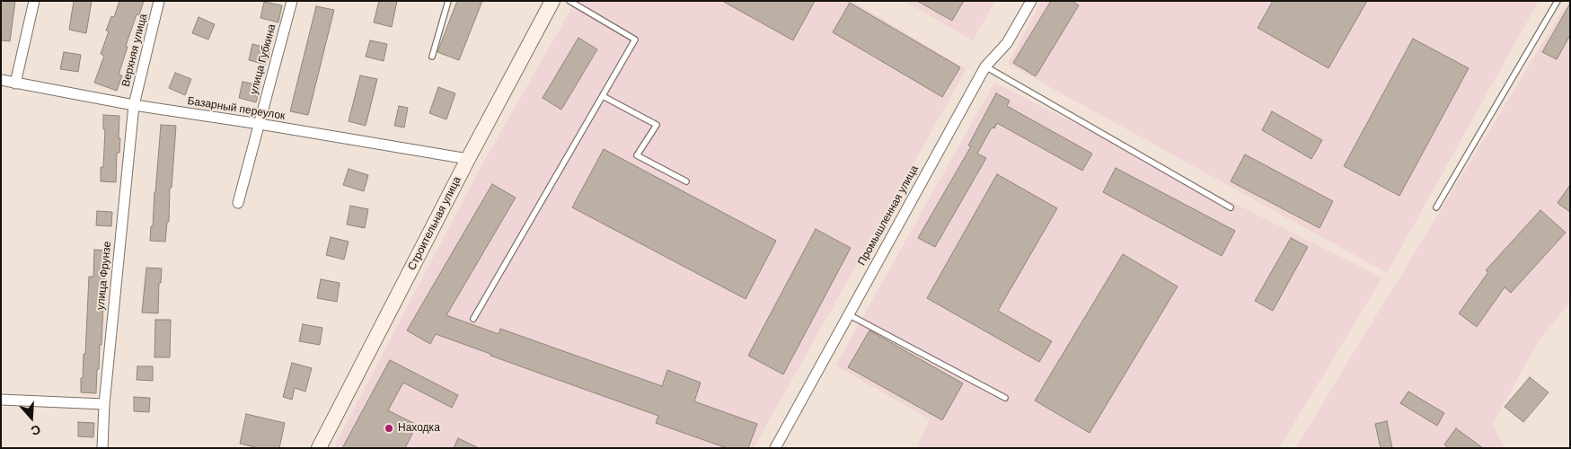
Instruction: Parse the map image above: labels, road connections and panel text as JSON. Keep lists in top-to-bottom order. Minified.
{"streets":{"main road":["Строительная улица"],"street":["Верхняя улица","улица Губкина","Базарный переулок","Промышленная улица","улица Фрунзе"]},"crossings":[["Верхняя улица","Базарный переулок"],["Верхняя улица","улица Фрунзе"],["улица Губкина","Базарный переулок"],["Базарный переулок","Строительная улица"],["Базарный переулок","улица Фрунзе"]],"places":["Находка"],"north":"bottom"}
